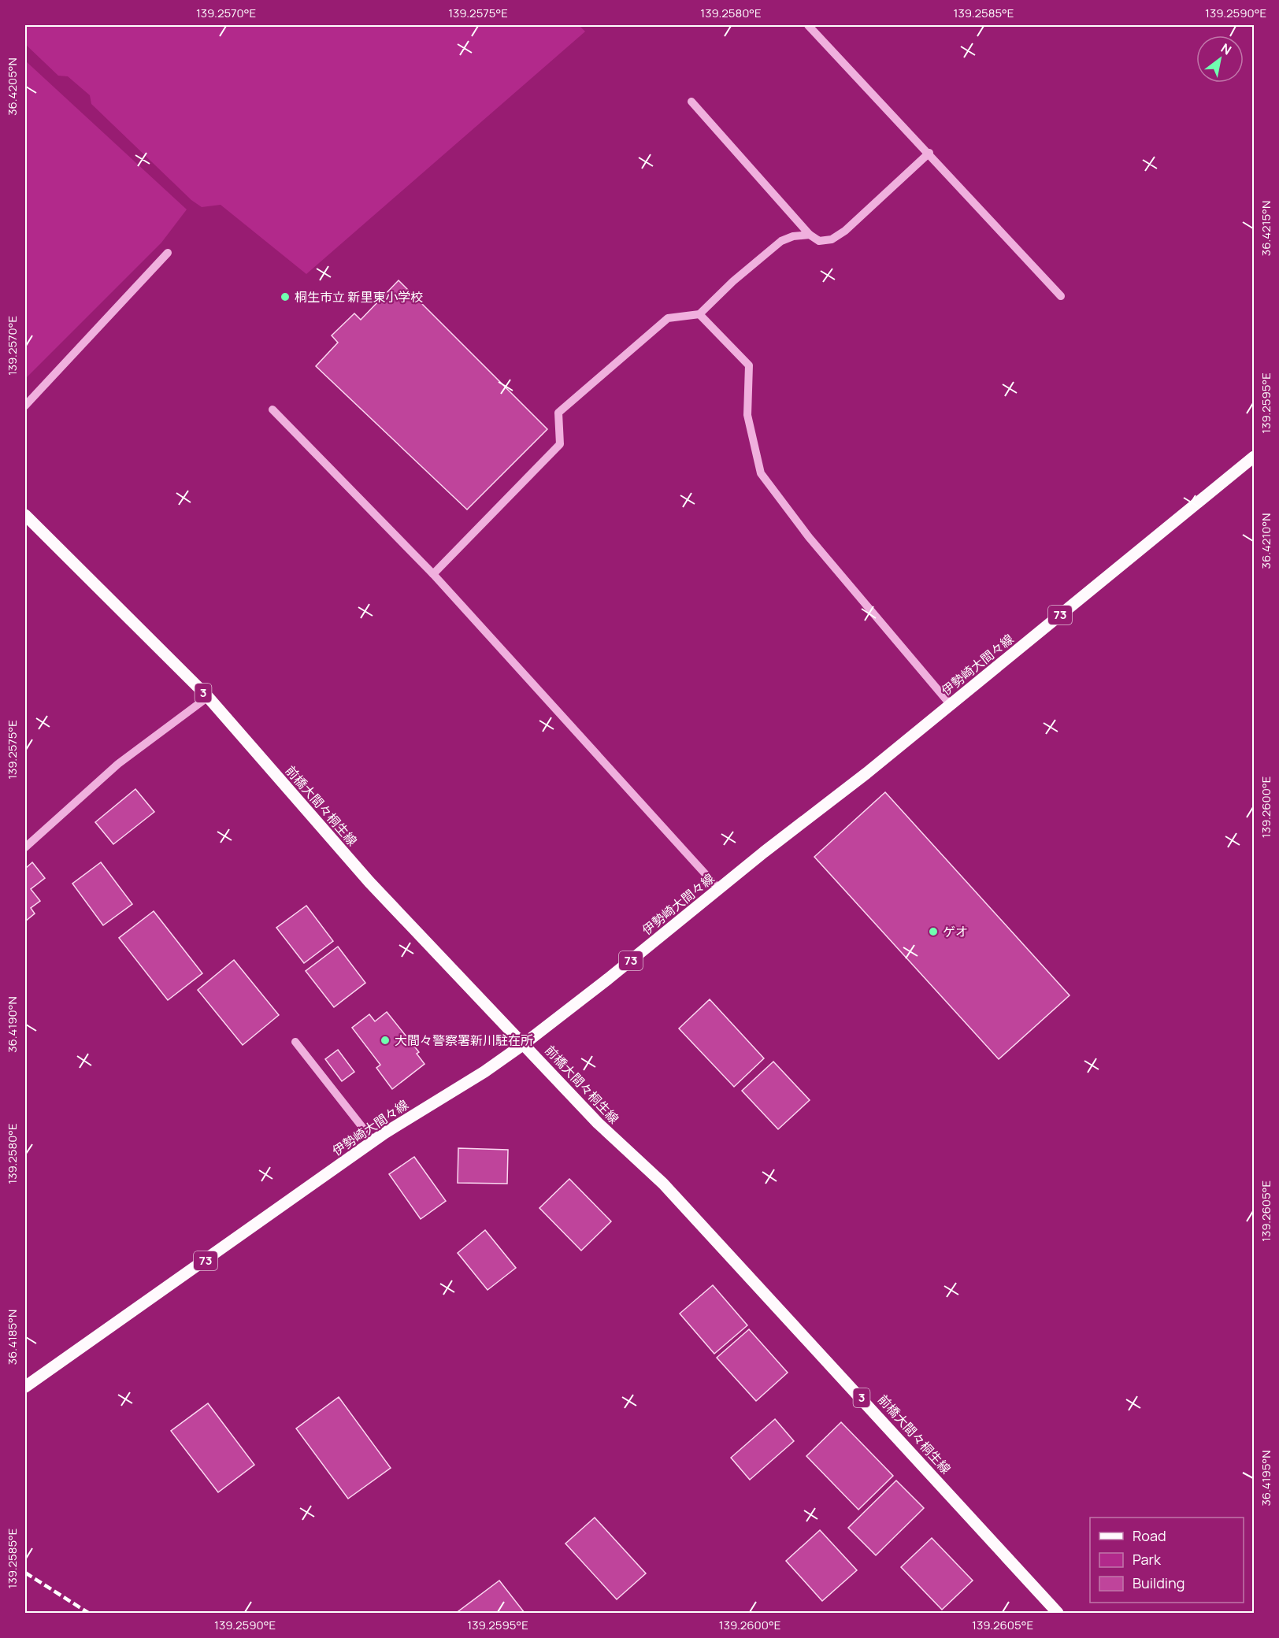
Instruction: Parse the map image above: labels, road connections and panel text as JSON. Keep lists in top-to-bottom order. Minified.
{"streets":{"main road":["73","伊勢崎大間々線","3","前橋大間々桐生線"]},"crossings":[["伊勢崎大間々線","前橋大間々桐生線"]],"places":["桐生市立 新里東小学校","ゲオ","大間々警察署新川駐在所"],"legend":["Road","Park","Building"],"north":"top right","coordinates":["139.2570°E","139.2575°E","139.2580°E","139.2585°E","139.2590°E","36.4205°N","36.4215°N","139.2595°E","36.4210°N","139.2600°E","36.4190°N","139.2605°E","36.4185°N","36.4195°N"]}
